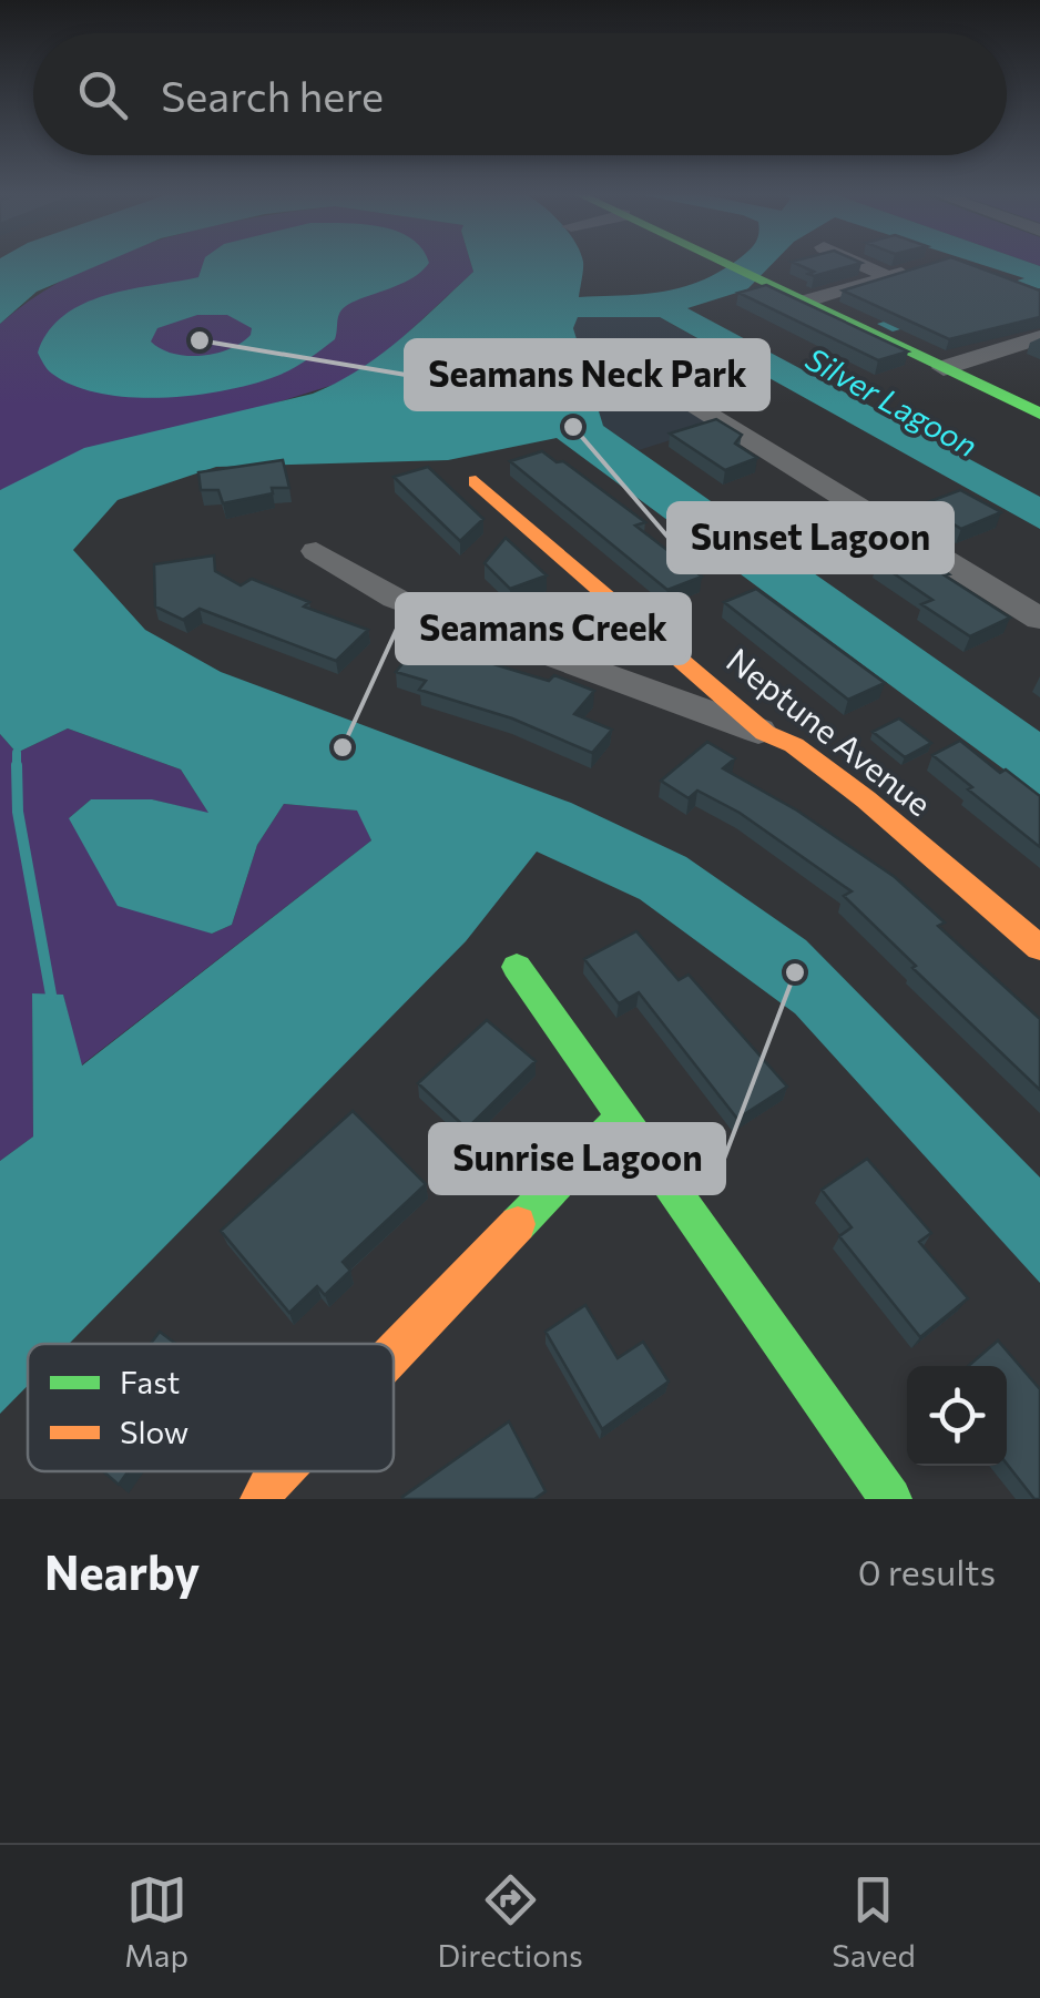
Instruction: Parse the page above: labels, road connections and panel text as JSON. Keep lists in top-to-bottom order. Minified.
{"streets":{"street":["Neptune Avenue"]},"water":["Silver Lagoon"],"places":["Seamans Neck Park","Sunset Lagoon","Seamans Creek","Sunrise Lagoon"],"legend":["Fast","Slow"],"page":{"search":"Search here","heading":["Nearby","0 results"],"nav":["Map","Directions","Saved"]}}
